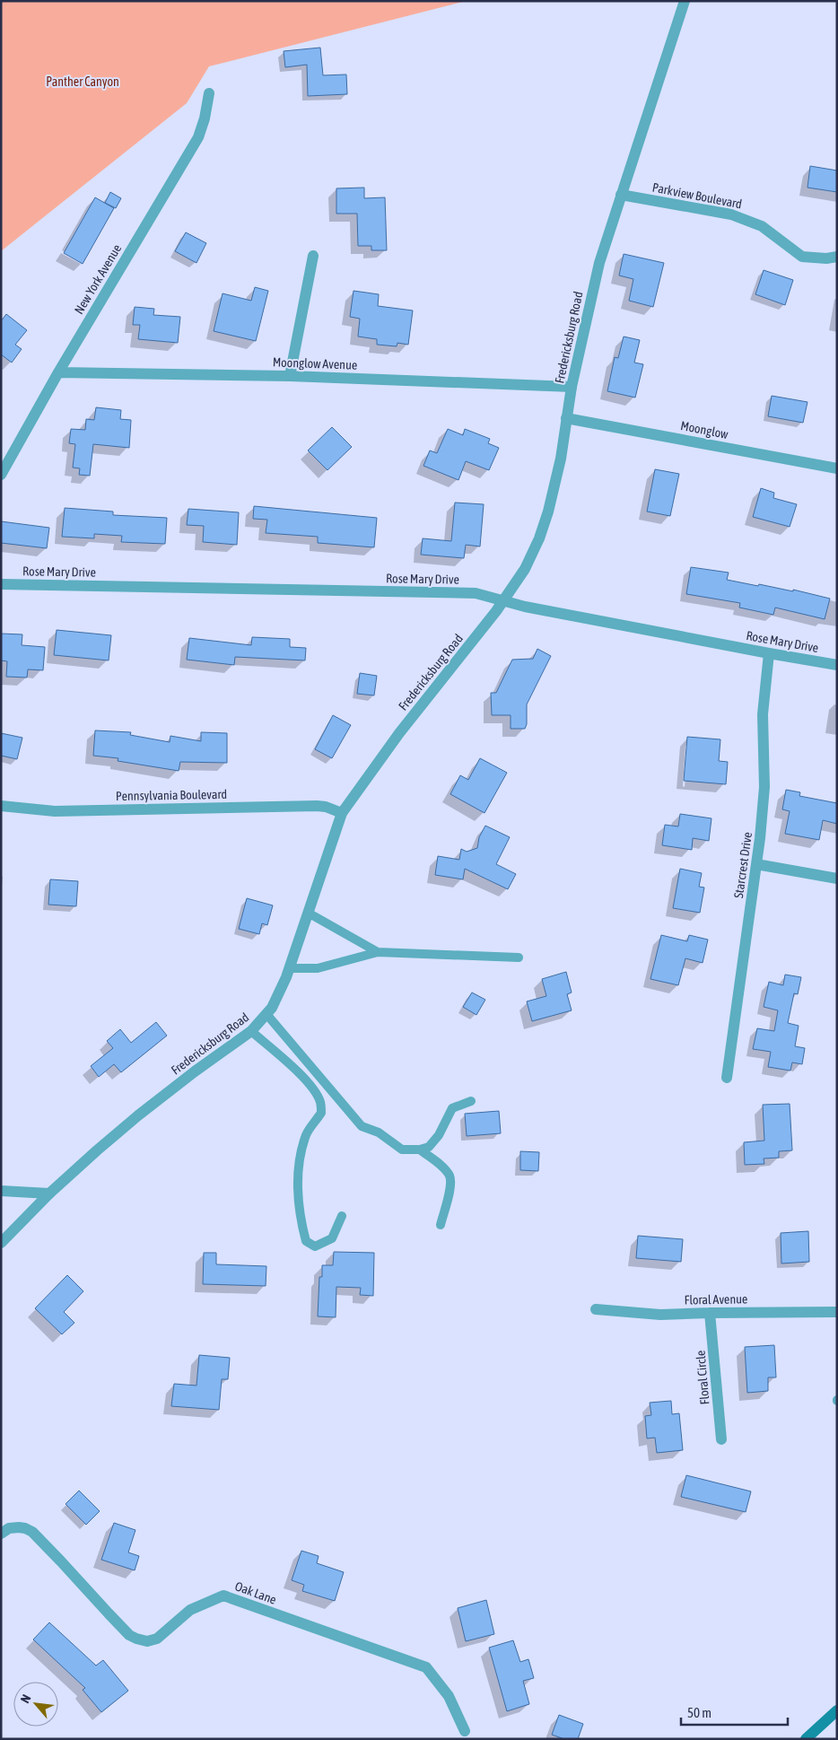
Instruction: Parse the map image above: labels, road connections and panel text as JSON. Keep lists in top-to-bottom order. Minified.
{"streets":{"street":["Parkview Boulevard","New York Avenue","Fredericksburg Road","Moonglow Avenue","Moonglow","Rose Mary Drive","Pennsylvania Boulevard","Starcrest Drive","Floral Avenue","Floral Circle","Oak Lane"]},"crossings":[["Parkview Boulevard","Fredericksburg Road"],["New York Avenue","Moonglow Avenue"],["Fredericksburg Road","Moonglow Avenue"],["Fredericksburg Road","Moonglow"],["Fredericksburg Road","Rose Mary Drive"],["Fredericksburg Road","Pennsylvania Boulevard"],["Rose Mary Drive","Starcrest Drive"],["Floral Avenue","Floral Circle"]],"parks":["Panther Canyon"],"scale_bar":"50 m","north":"top left"}
